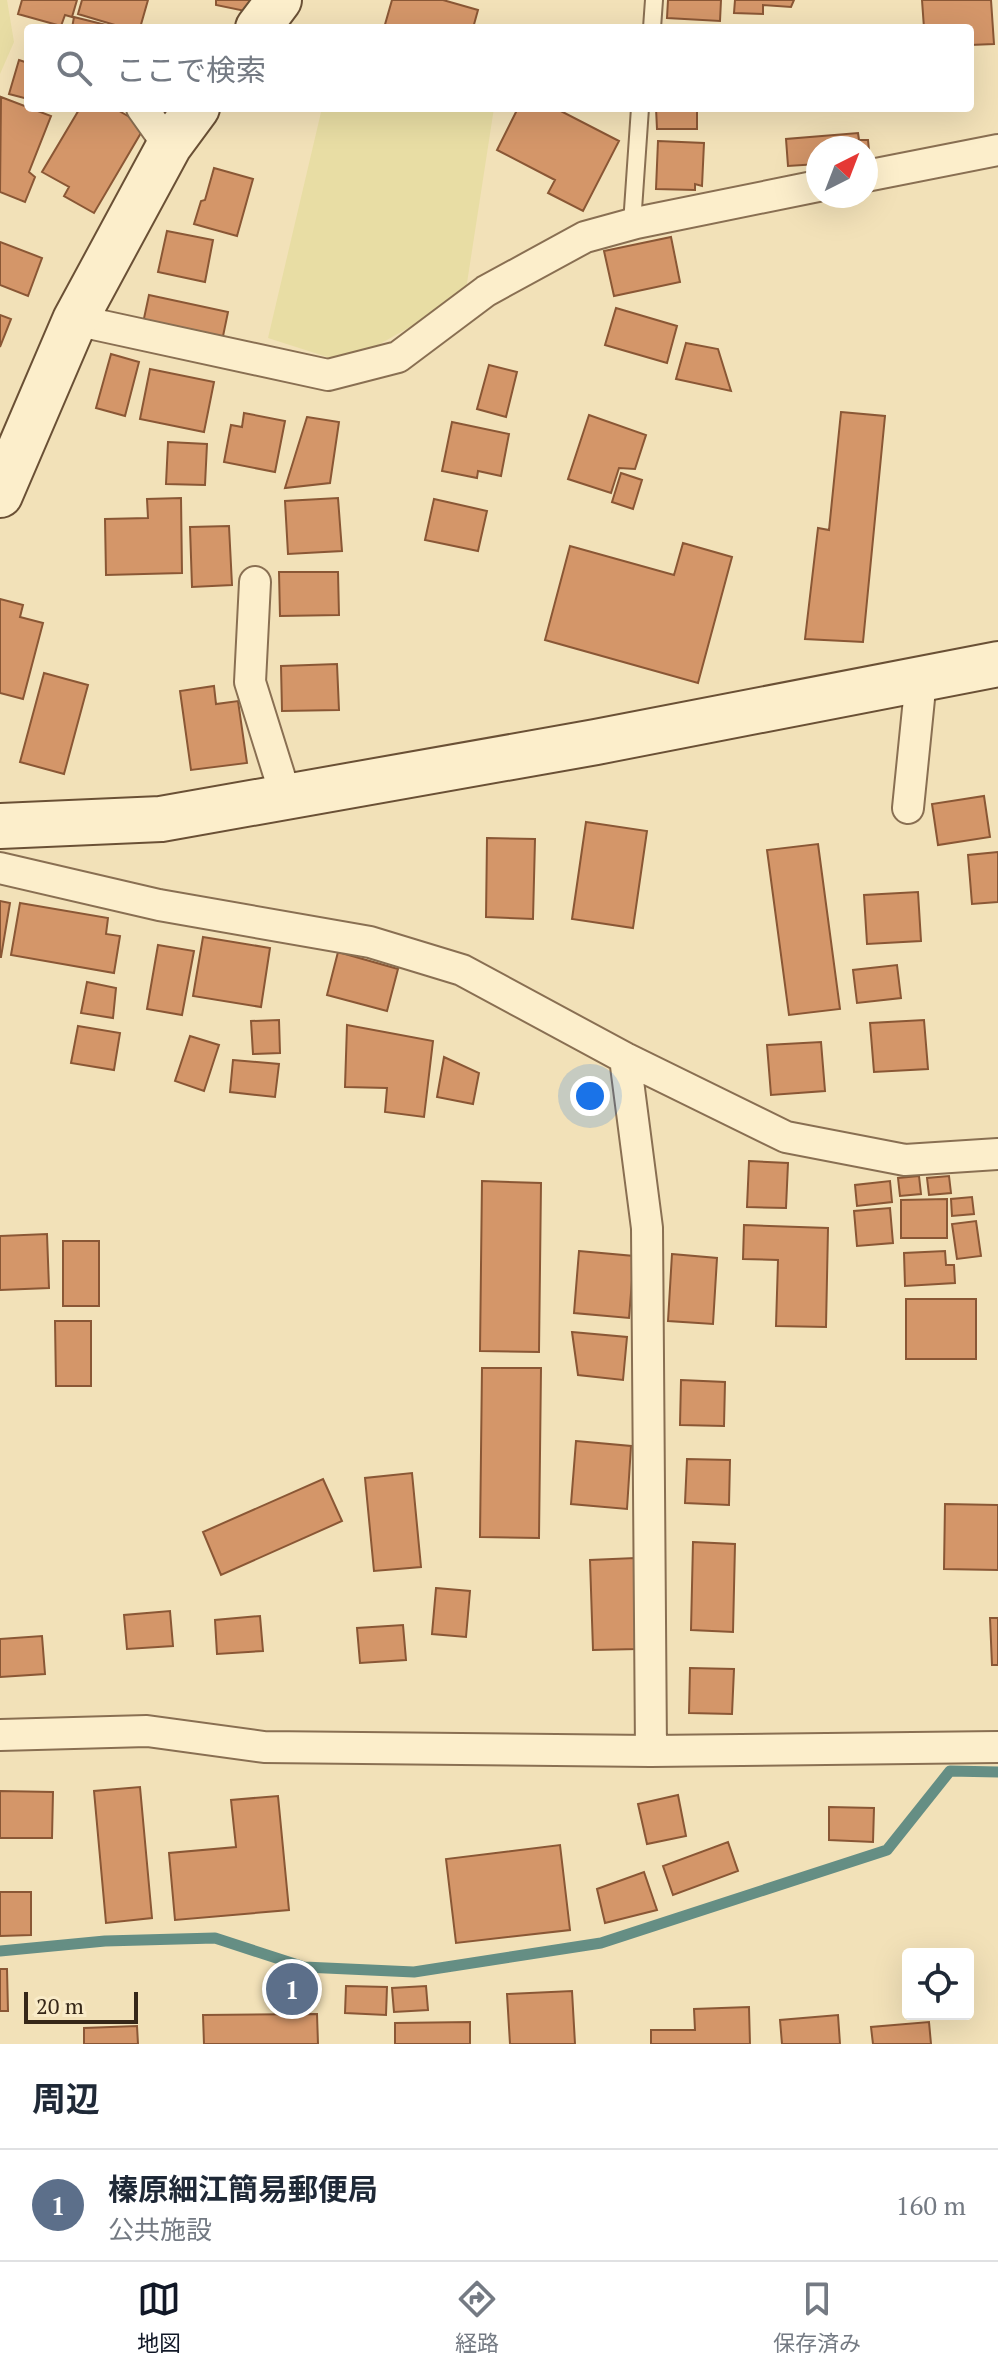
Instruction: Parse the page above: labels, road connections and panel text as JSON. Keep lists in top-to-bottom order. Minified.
{"scale_bar":"20 m","north":"top right","page":{"search":"ここで検索","pins":"1","scale":"20 m","heading":"周辺","list":[{"mark":"1","name":"榛原細江簡易郵便局","note":"公共施設","value":"160 m"}],"nav":["地図","経路","保存済み"]}}
